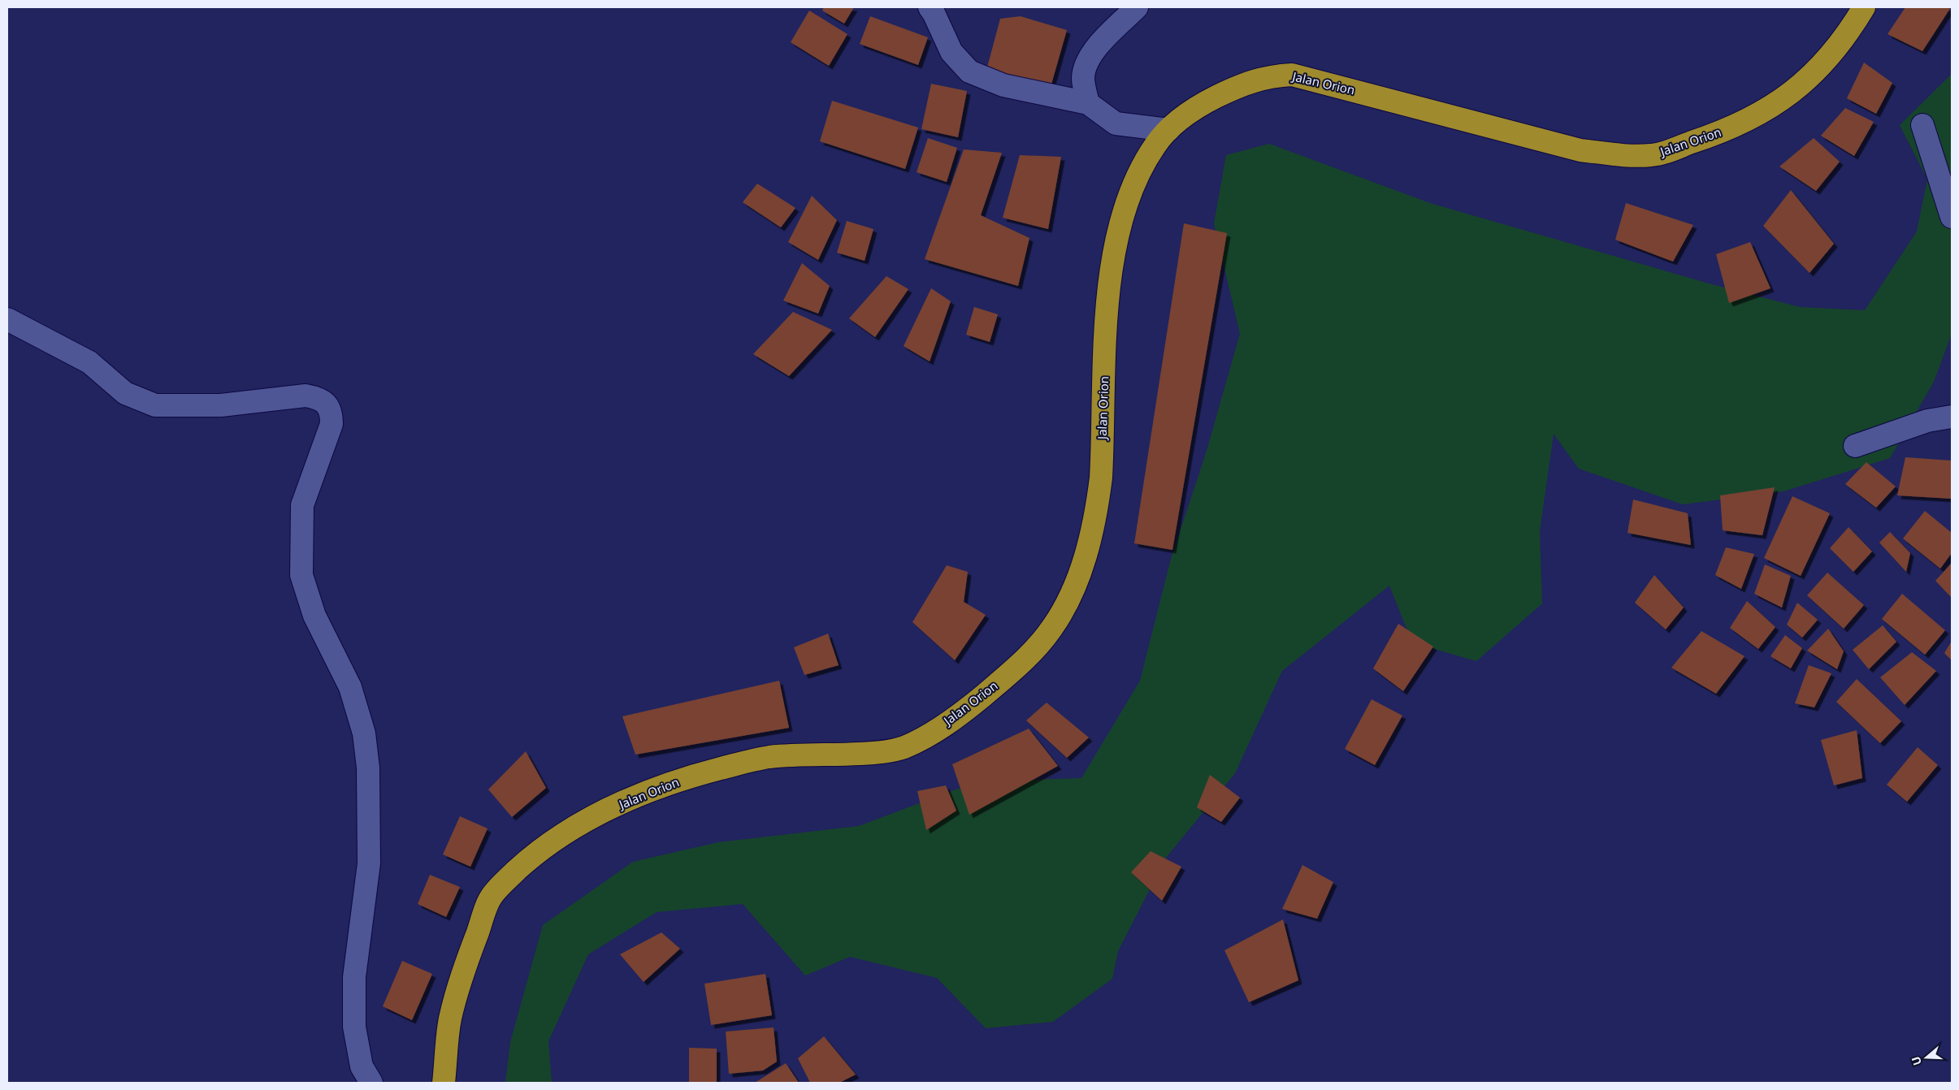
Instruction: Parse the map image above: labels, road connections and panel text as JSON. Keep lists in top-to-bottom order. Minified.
{"streets":{"highway":["Jalan Orion"]},"north":"left"}
